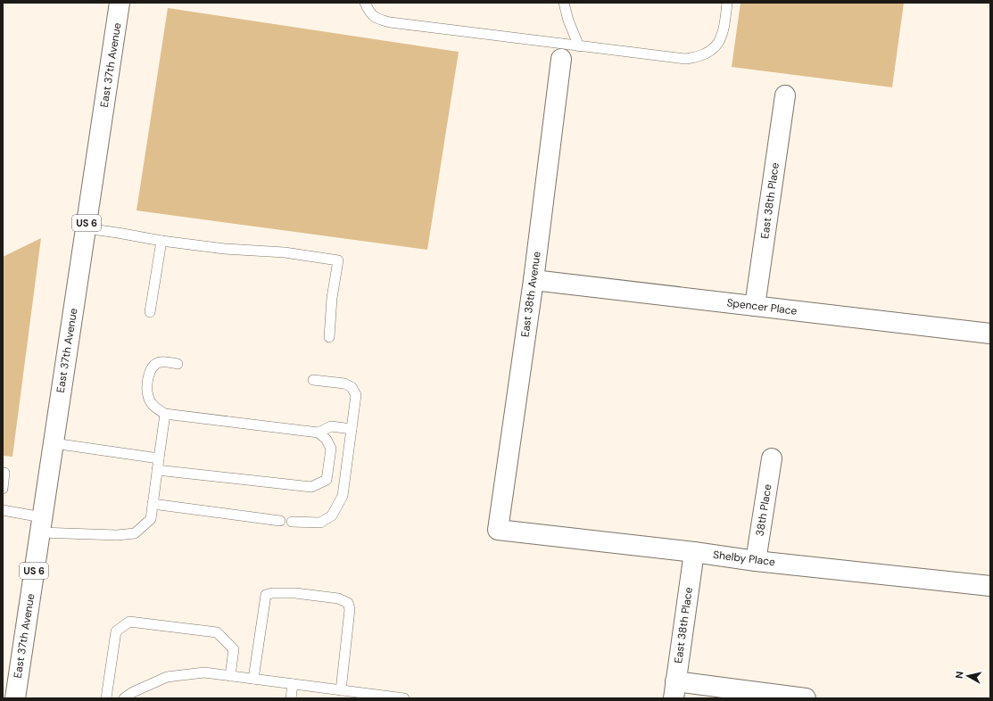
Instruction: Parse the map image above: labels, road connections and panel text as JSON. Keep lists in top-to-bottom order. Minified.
{"streets":{"street":["East 37th Avenue","East 38th Place","US 6","East 38th Avenue","Spencer Place","38th Place","Shelby Place"]},"crossings":[["East 38th Place","Spencer Place"],["East 38th Place","Shelby Place"],["East 38th Avenue","Spencer Place"],["East 38th Avenue","Shelby Place"],["38th Place","Shelby Place"]],"north":"left"}
